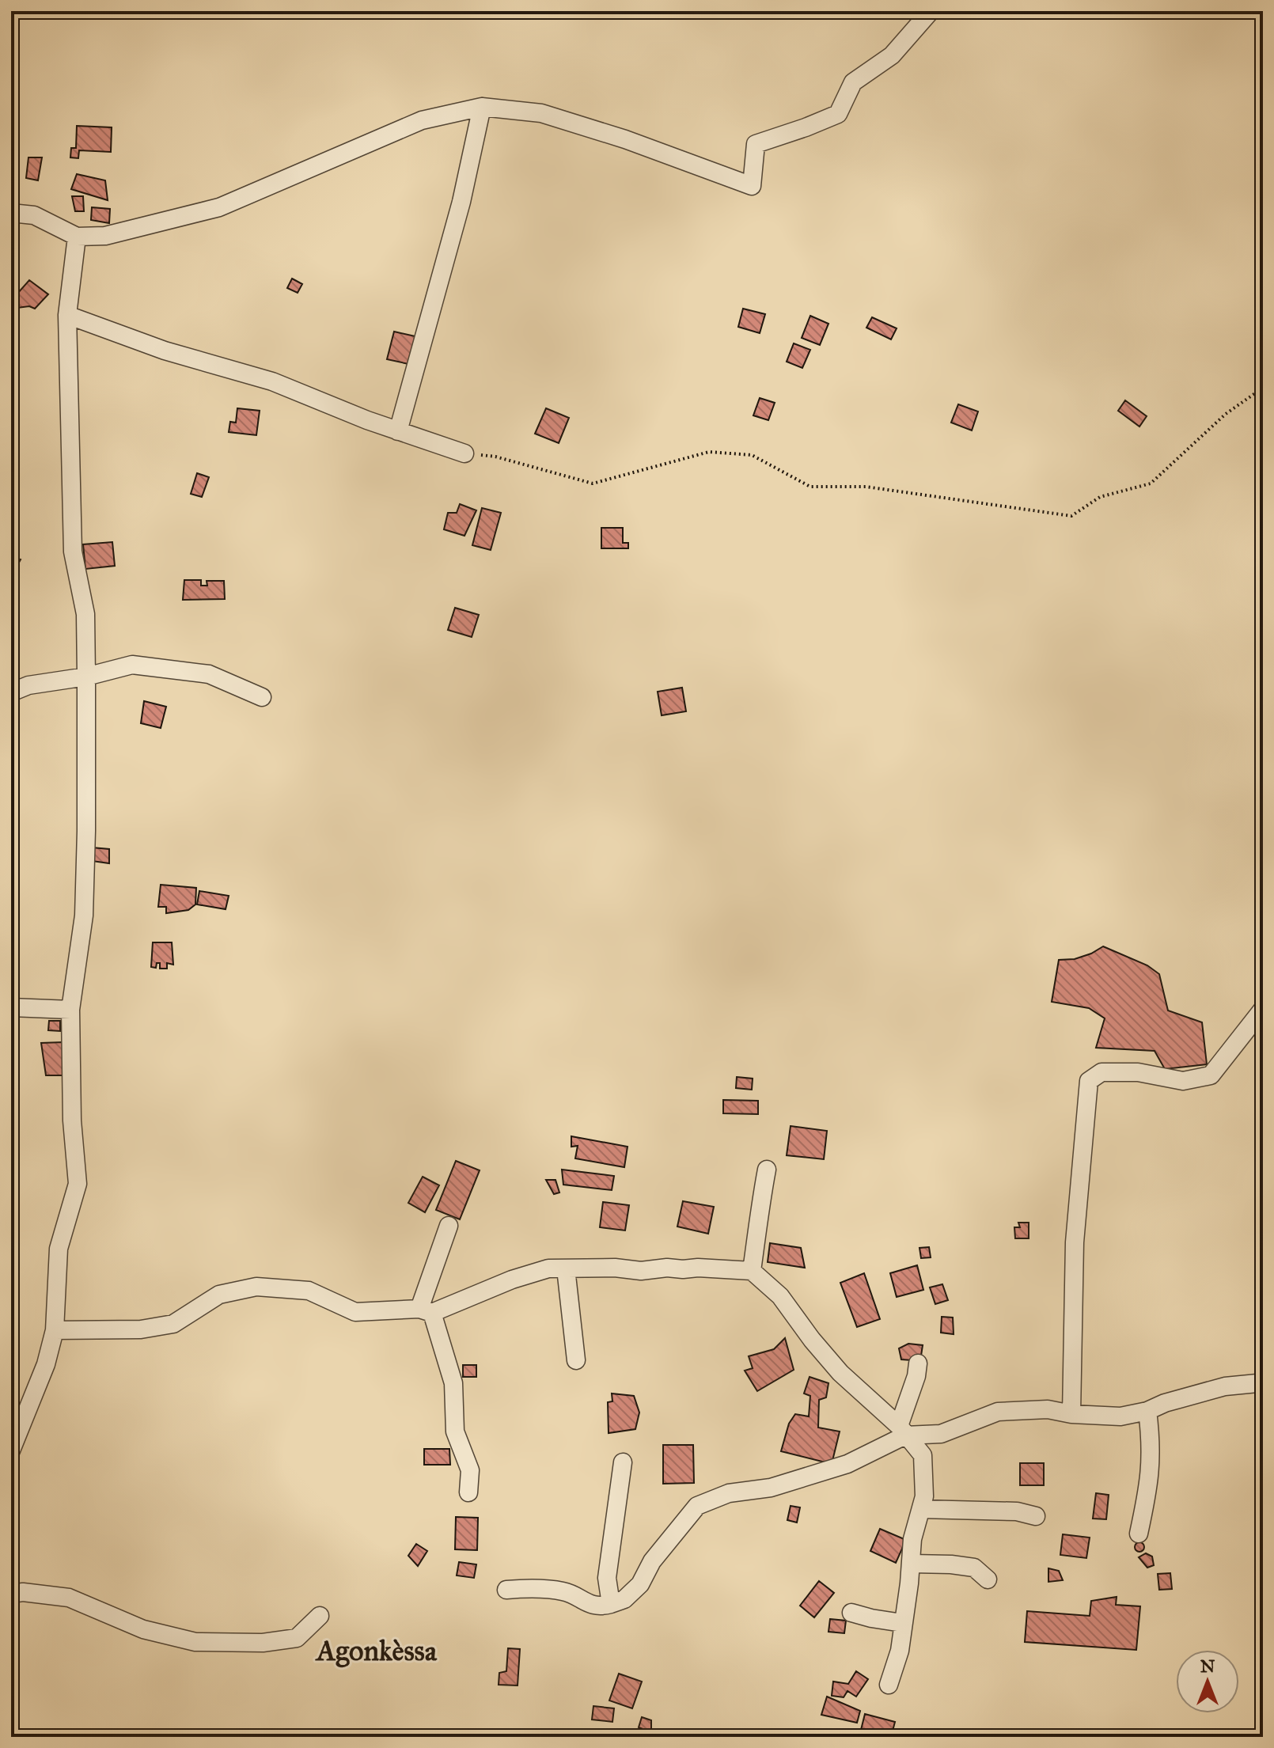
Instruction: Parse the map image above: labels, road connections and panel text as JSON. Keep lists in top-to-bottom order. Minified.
{"districts":["Agonkèssa"],"north":"top"}
